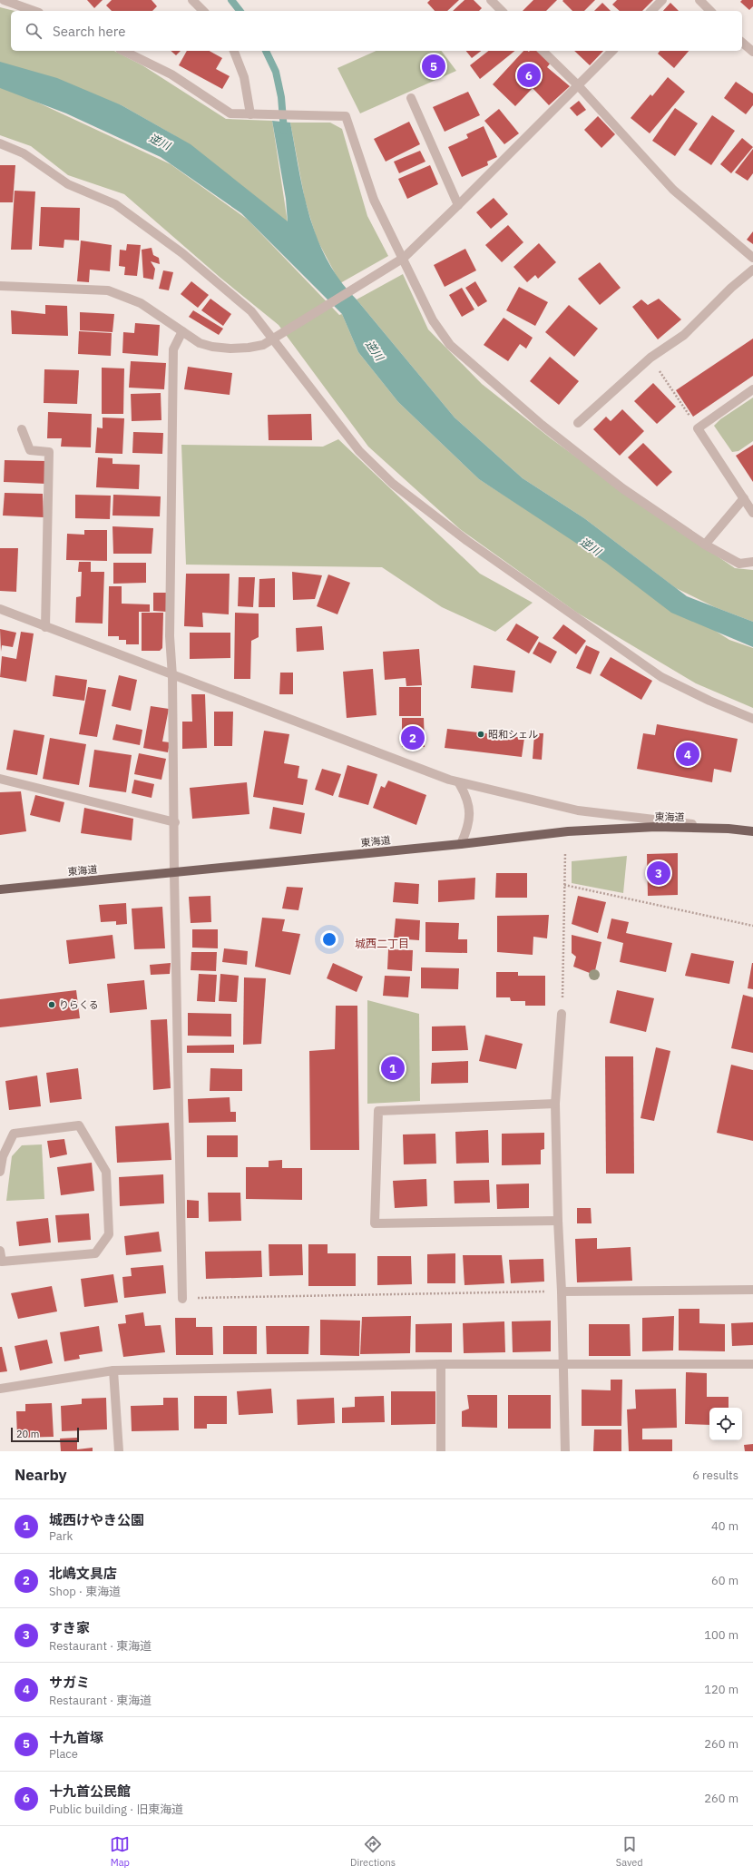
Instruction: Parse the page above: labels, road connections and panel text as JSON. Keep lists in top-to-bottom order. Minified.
{"streets":{"main road":["東海道"]},"districts":["城西二丁目"],"water":["逆川"],"places":["昭和シェル","りらくる"],"scale_bar":"20 m","page":{"search":"Search here","pins":["5","6","2","4","3","1"],"scale":"20 m","heading":["Nearby","6 results"],"list":[{"mark":"1","name":"城西けやき公園","note":"Park","value":"40 m"},{"mark":"2","name":"北嶋文具店","note":"Shop · 東海道","value":"60 m"},{"mark":"3","name":"すき家","note":"Restaurant · 東海道","value":"100 m"},{"mark":"4","name":"サガミ","note":"Restaurant · 東海道","value":"120 m"},{"mark":"5","name":"十九首塚","note":"Place","value":"260 m"},{"mark":"6","name":"十九首公民館","note":"Public building · 旧東海道","value":"260 m"}],"nav":["Map","Directions","Saved"]}}
